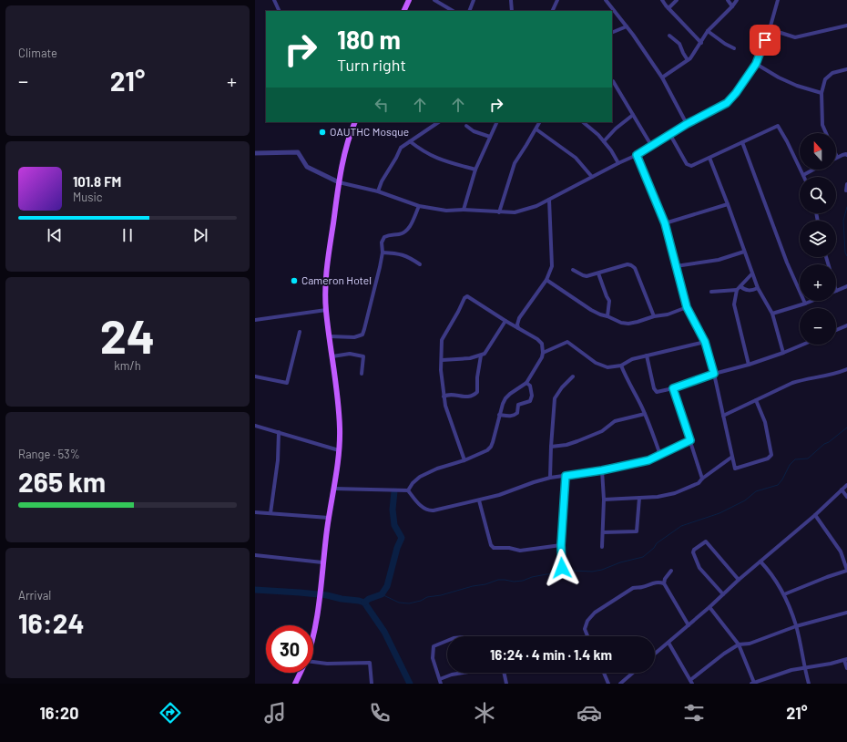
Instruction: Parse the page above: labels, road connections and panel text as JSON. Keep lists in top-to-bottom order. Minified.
{"places":["OAUTHC Mosque","Cameron Hotel"],"north":"top","page":{"tile":["Climate",["24","km/h"],["Range · 53%","265 km"],["Arrival","16:24"]],"turn":["180 m","Turn right"],"heat":["−","21°","+"],"map_buttons":["+","−"],"song":["101.8 FM","Music"],"limit":"30","trip":"16:24 · 4 min · 1.4 km","tabs":["16:20","21°"]}}
